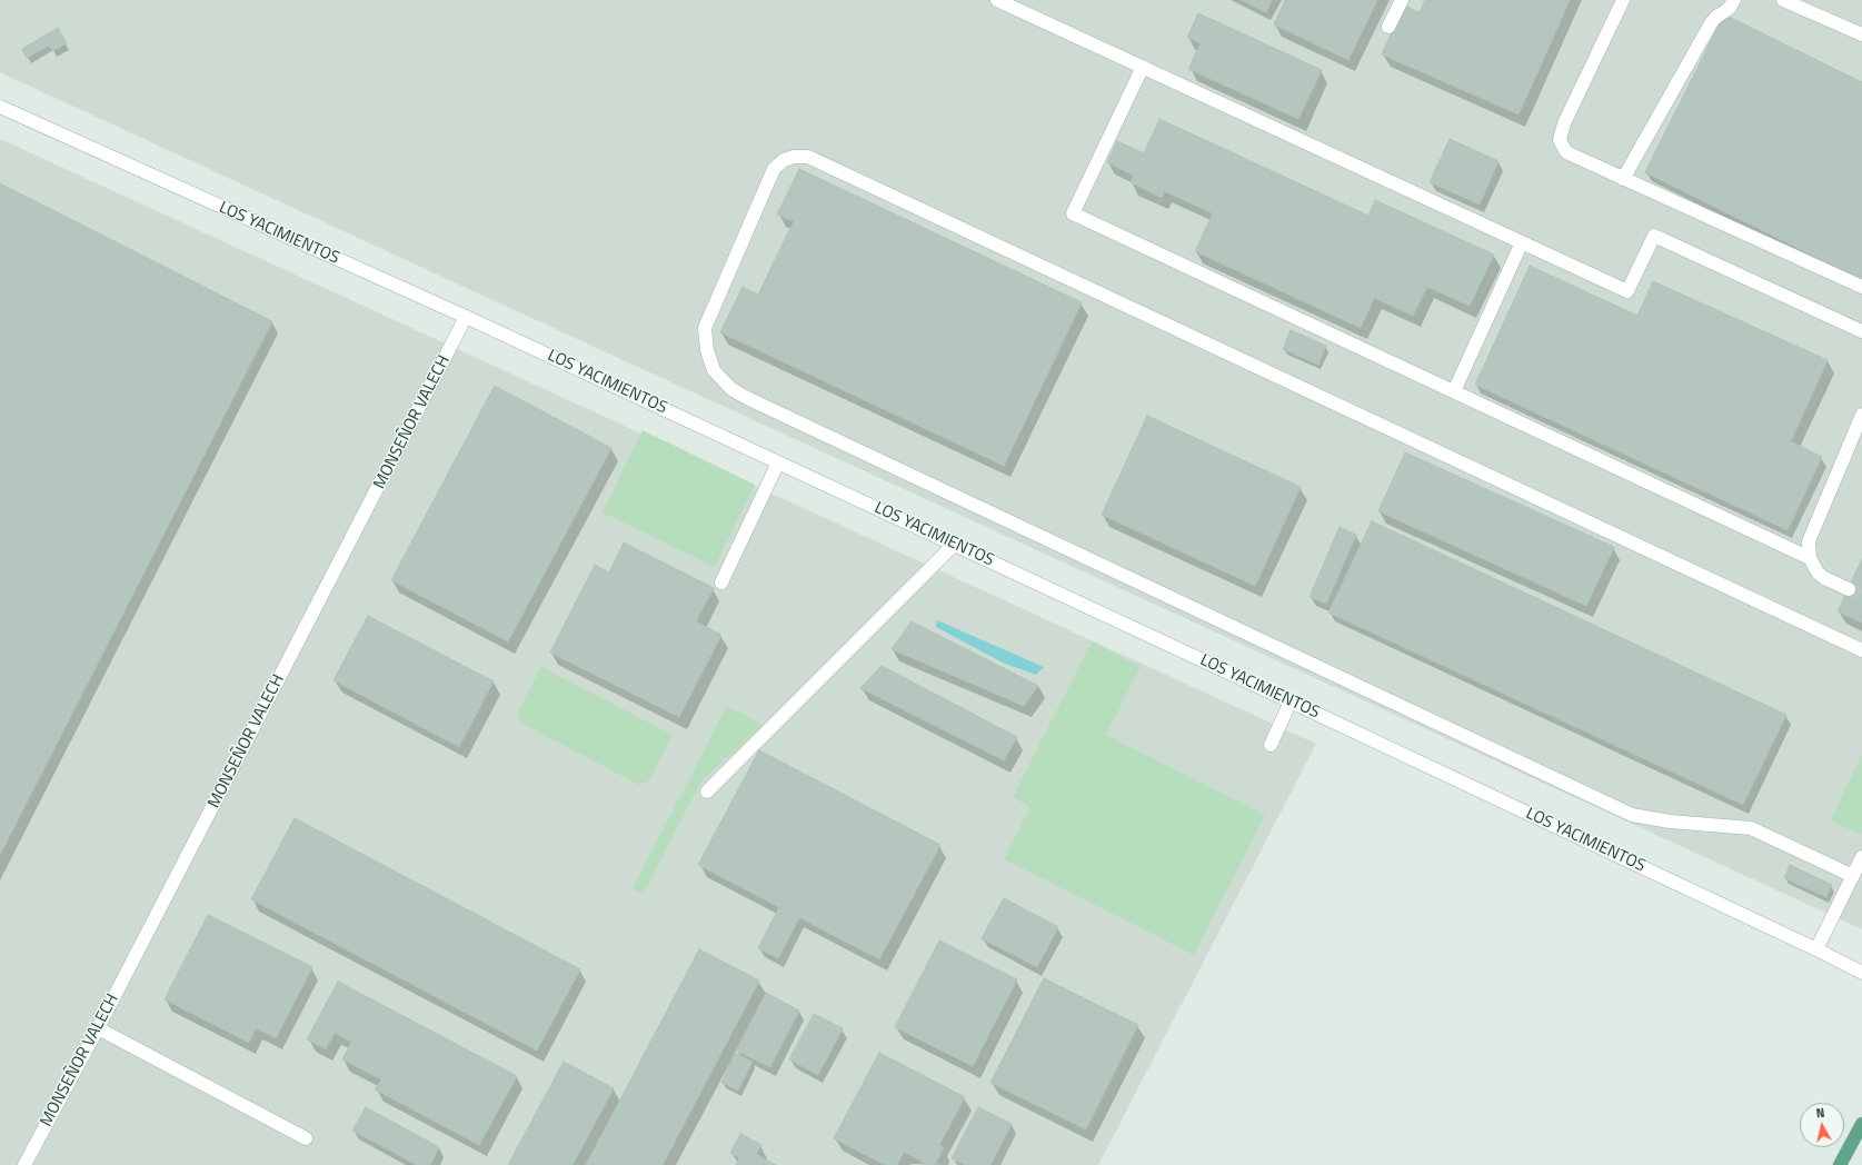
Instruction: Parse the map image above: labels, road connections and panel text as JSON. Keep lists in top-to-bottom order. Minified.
{"streets":{"street":["LOS YACIMIENTOS","MONSEÑOR VALECH"]},"crossings":[["LOS YACIMIENTOS","MONSEÑOR VALECH"]],"north":"top"}
